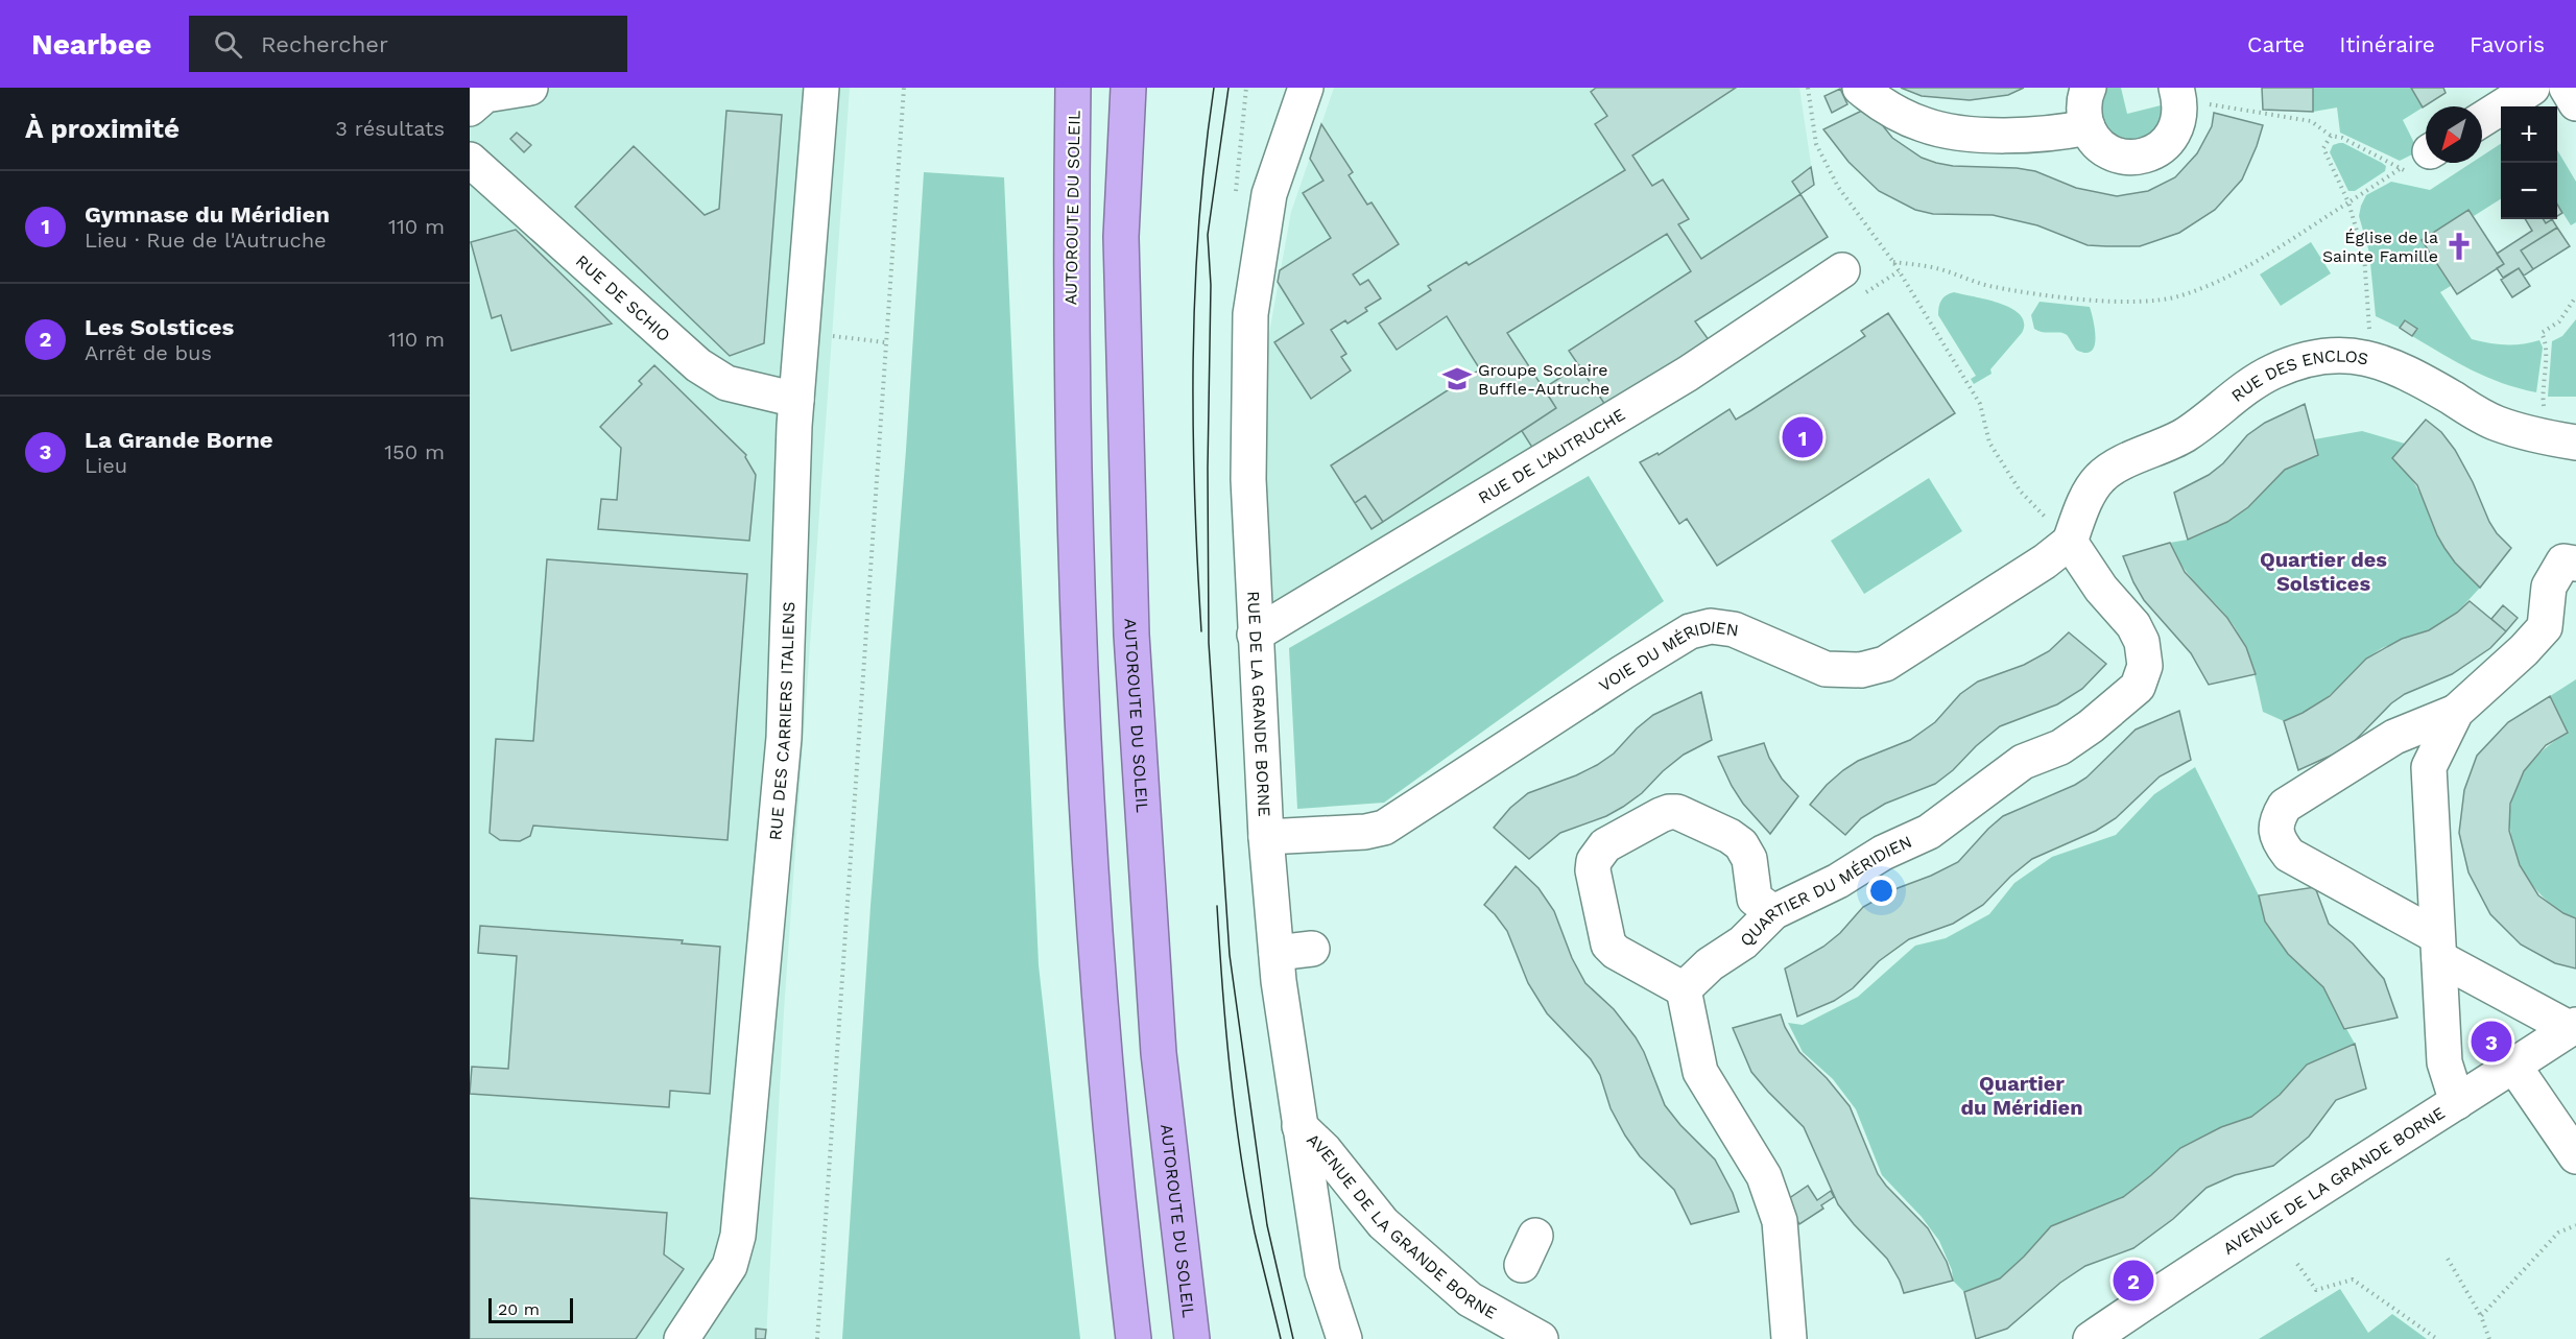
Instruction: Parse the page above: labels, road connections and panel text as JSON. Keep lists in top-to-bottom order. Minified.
{"streets":{"highway":["AUTOROUTE DU SOLEIL"],"street":["RUE DE SCHIO","RUE DES ENCLOS","RUE DE L'AUTRUCHE","VOIE DU MÉRIDIEN","RUE DE LA GRANDE BORNE","RUE DES CARRIERS ITALIENS","QUARTIER DU MÉRIDIEN","AVENUE DE LA GRANDE BORNE"]},"crossings":[["RUE DE SCHIO","RUE DES CARRIERS ITALIENS"],["RUE DES ENCLOS","VOIE DU MÉRIDIEN"],["RUE DES ENCLOS","QUARTIER DU MÉRIDIEN"],["RUE DE L'AUTRUCHE","RUE DE LA GRANDE BORNE"],["VOIE DU MÉRIDIEN","RUE DE LA GRANDE BORNE"],["VOIE DU MÉRIDIEN","QUARTIER DU MÉRIDIEN"],["RUE DE LA GRANDE BORNE","AVENUE DE LA GRANDE BORNE"]],"districts":["Quartier des Solstices","Quartier du Méridien"],"places":{"church":["Église de la Sainte Famille"],"school or university":["Groupe Scolaire Buffle-Autruche"]},"scale_bar":"20 m","north":"bottom left","page":{"header":"Nearbee","search":"Rechercher","nav":["Carte","Itinéraire","Favoris"],"heading":["À proximité","3 résultats"],"map_buttons":["+","−"],"list":[{"mark":"1","name":"Gymnase du Méridien","note":"Lieu · Rue de l'Autruche","value":"110 m"},{"mark":"2","name":"Les Solstices","note":"Arrêt de bus","value":"110 m"},{"mark":"3","name":"La Grande Borne","note":"Lieu","value":"150 m"}],"pins":["1","3","2"],"scale":"20 m"}}
